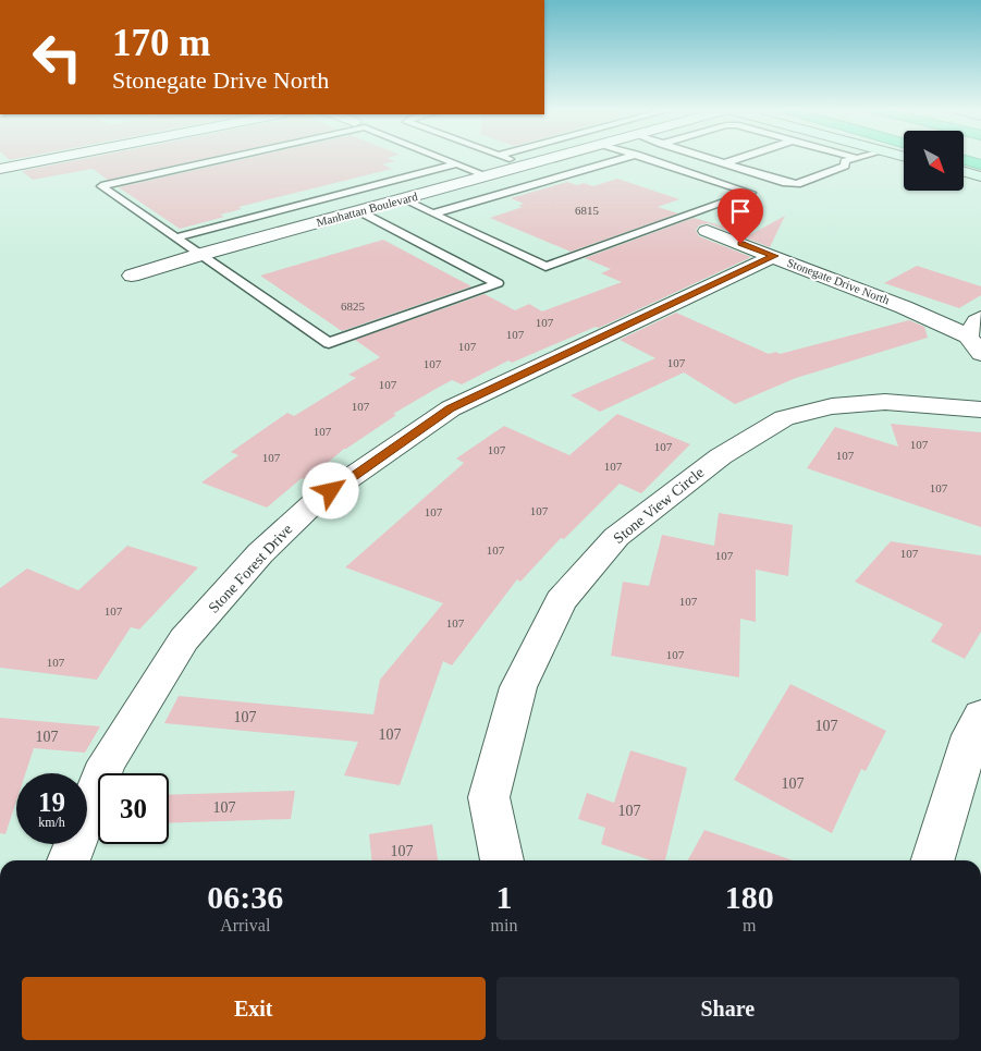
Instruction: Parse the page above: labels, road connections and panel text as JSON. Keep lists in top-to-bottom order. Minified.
{"streets":{"street":["Manhattan Boulevard","Stonegate Drive North","Stone View Circle","Stone Forest Drive"]},"crossings":[["Stonegate Drive North","Stone Forest Drive"]],"house_numbers":["6815","6825","107","107","107","107","107","107","107","107","107","107","107","107","107","107","107","107","107","107","107","107","107","107","107","107","107","107","107","107","107","107","107","107","107"],"north":"bottom right","page":{"turn":["170 m","Stonegate Drive North"],"speed":"19 km/h","limit":"30","eta":["06:36","Arrival","1","min","180","m"],"buttons":["Exit","Share"]}}
